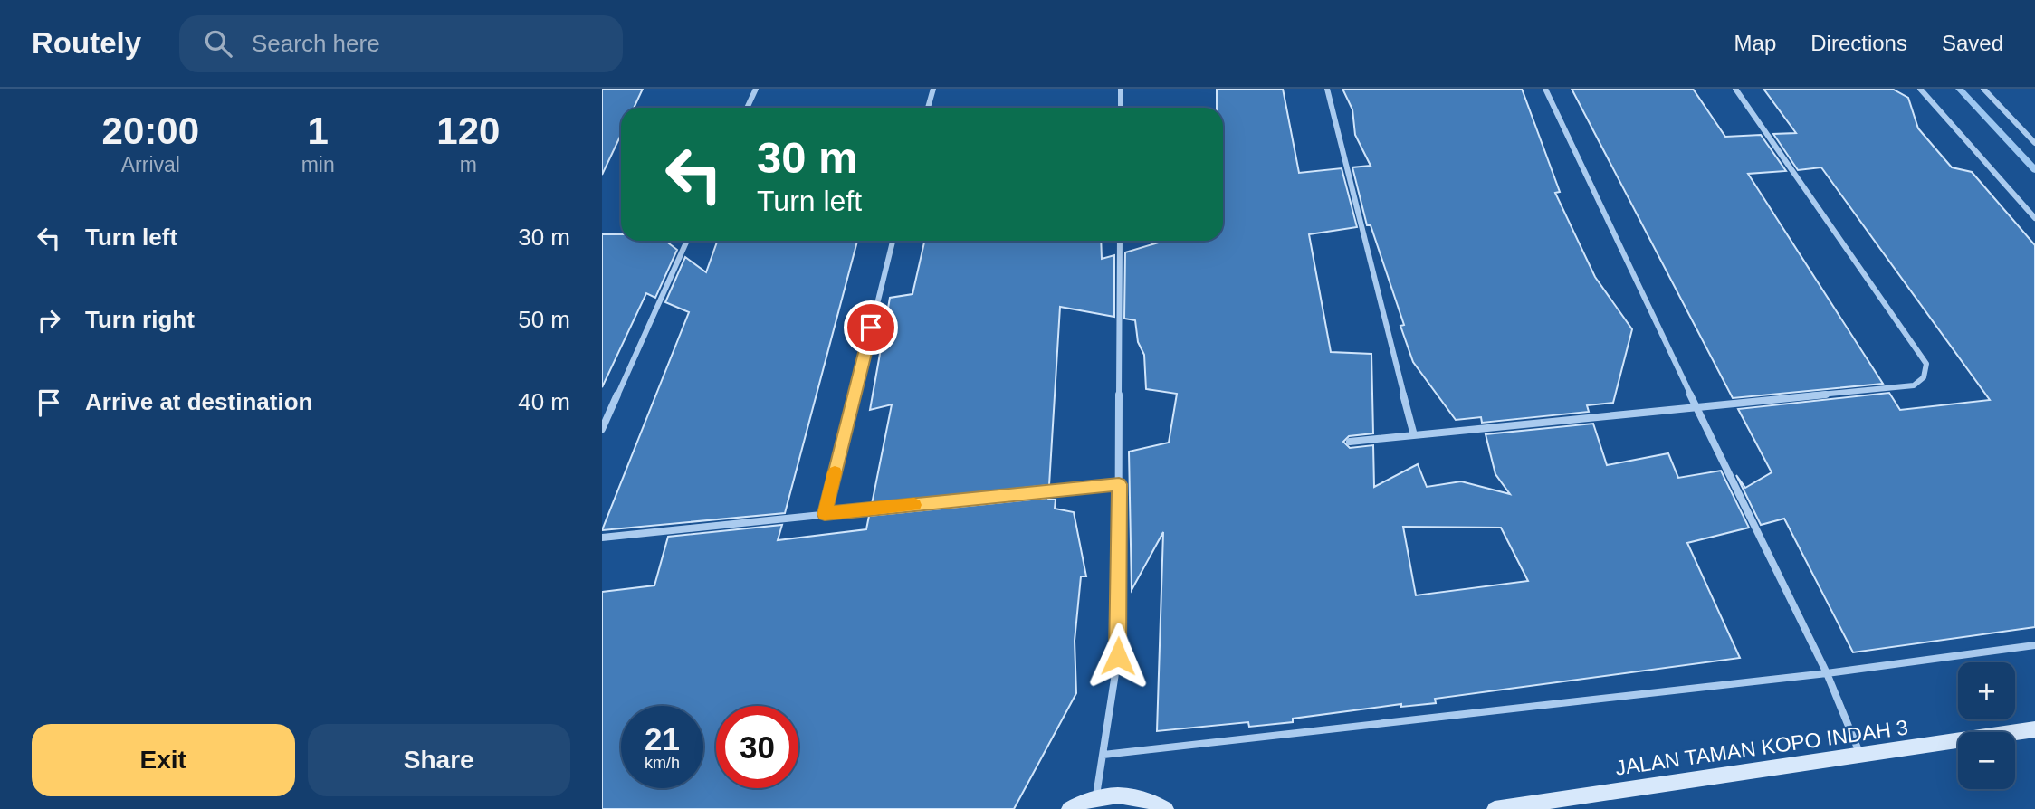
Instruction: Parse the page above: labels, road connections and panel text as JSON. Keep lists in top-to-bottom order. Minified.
{"streets":{"main road":["JALAN TAMAN KOPO INDAH 3"]},"page":{"header":"Routely","search":"Search here","nav":["Map","Directions","Saved"],"eta":["20:00","Arrival","1","min","120","m"],"turn":["30 m","Turn left"],"list":[{"name":"Turn left","value":"30 m"},{"name":"Turn right","value":"50 m"},{"name":"Arrive at destination","value":"40 m"}],"map_buttons":["+","−"],"speed":"21 km/h","limit":"30","buttons":["Exit","Share"]}}
